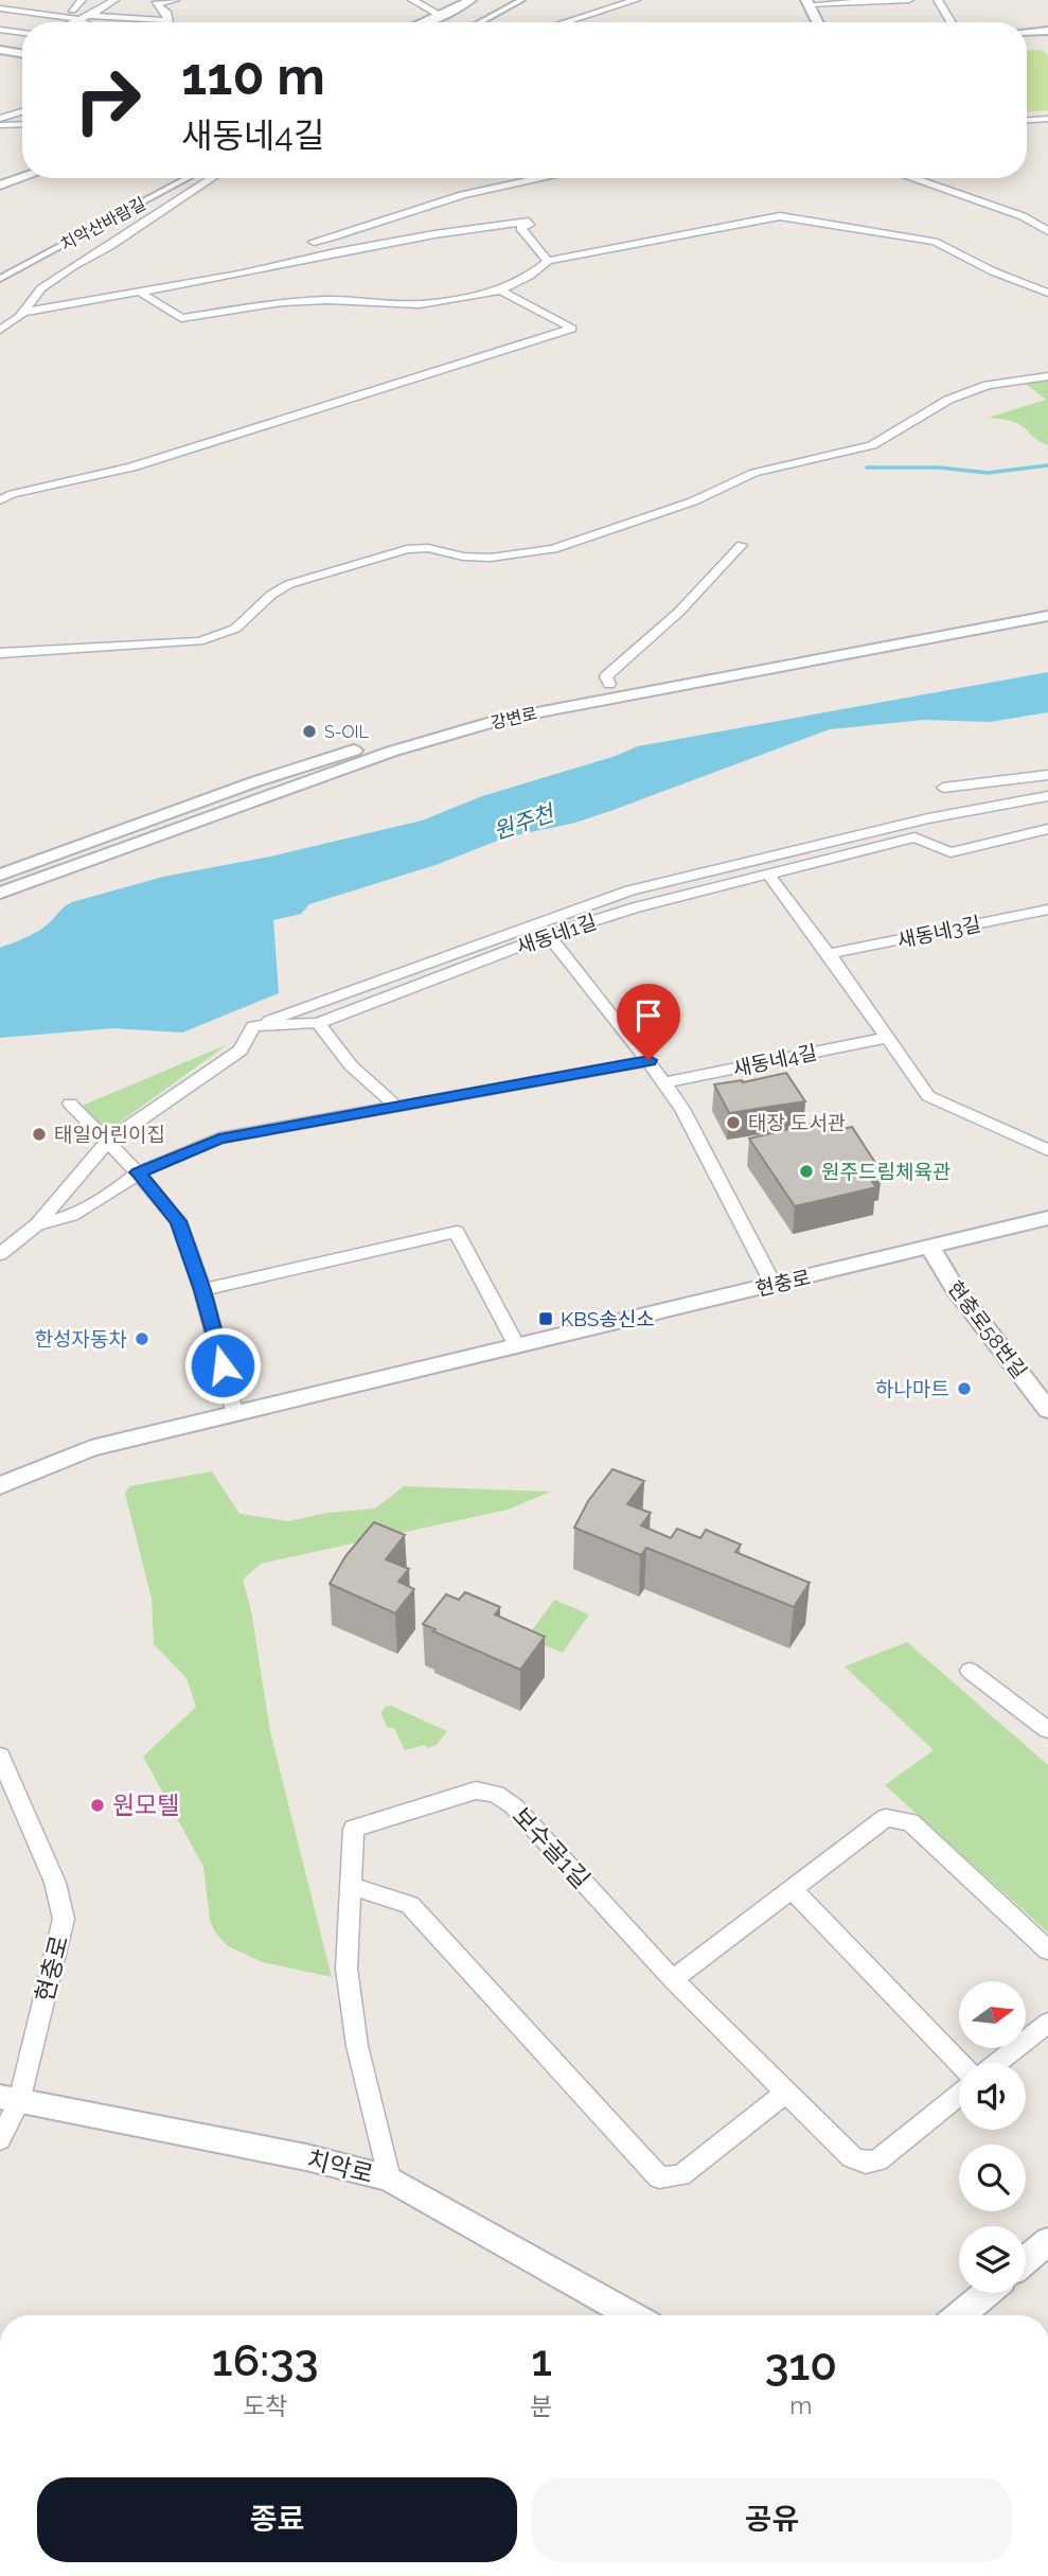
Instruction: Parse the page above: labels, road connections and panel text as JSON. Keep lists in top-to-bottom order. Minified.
{"streets":{"street":["치악산바람길","강변로","새동네3길","새동네1길","새동네4길","현충로","현충로58번길","보수골1길","치악로"]},"crossings":[["현충로","현충로58번길"],["현충로","치악로"],["보수골1길","치악로"]],"water":["원주천"],"places":{"other":["S-OIL","태장 도서관","태일어린이집","원주드림체육관","한성자동차","하나마트","원모텔"],"transit":["KBS송신소"]},"north":"right","page":{"turn":["110 m","새동네4길"],"eta":["16:33","도착","1","분","310","m"],"buttons":["종료","공유"]}}
